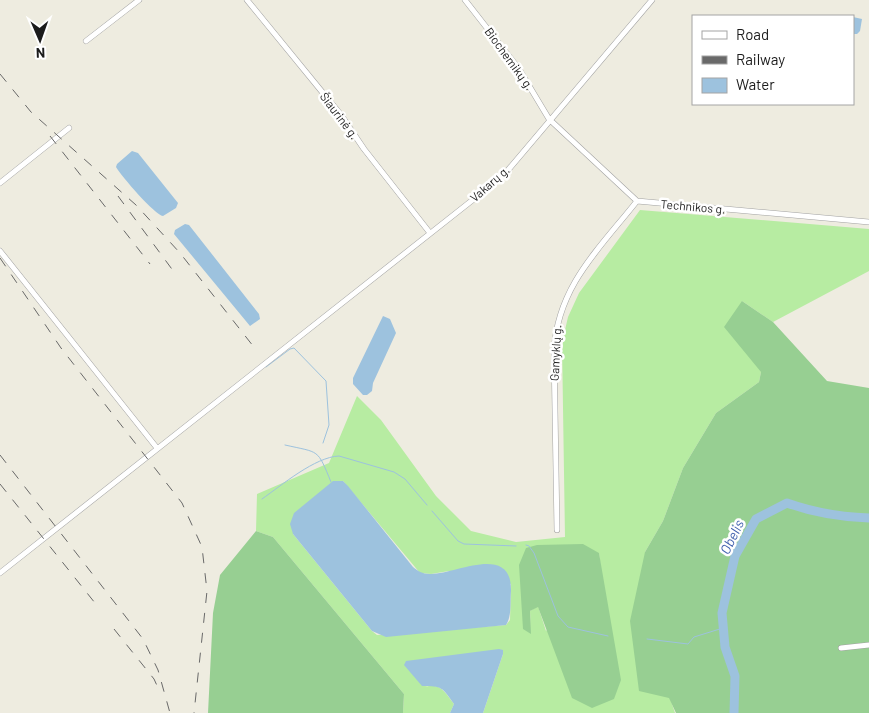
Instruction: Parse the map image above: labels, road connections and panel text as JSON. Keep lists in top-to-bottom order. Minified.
{"streets":{"street":["Biochemikų g.","Šiaurinė g.","Vakarų g.","Technikos g.","Gamyklų g."]},"crossings":[["Biochemikų g.","Vakarų g."],["Šiaurinė g.","Vakarų g."],["Technikos g.","Gamyklų g."]],"water":["Obelis"],"legend":["Road","Railway","Water"],"north":"bottom"}
